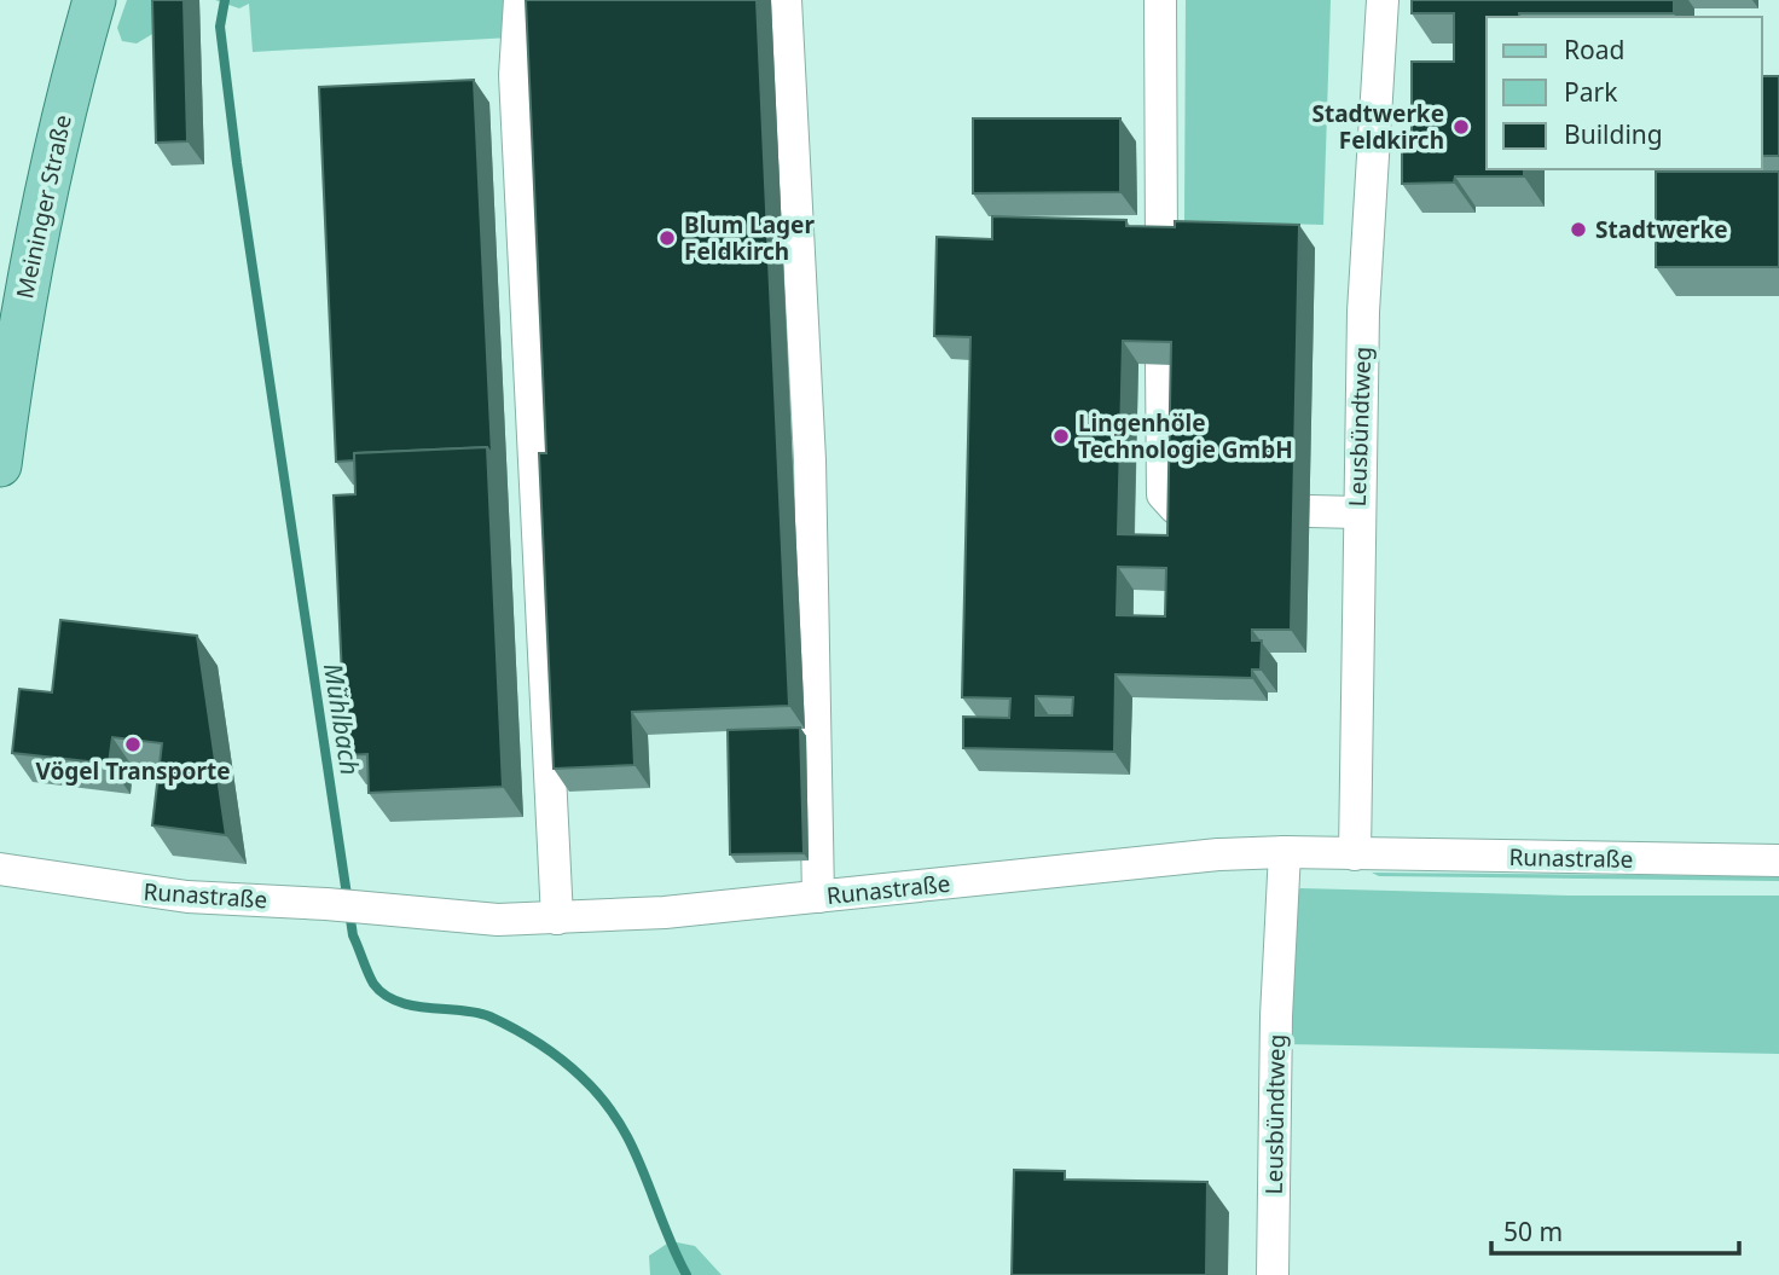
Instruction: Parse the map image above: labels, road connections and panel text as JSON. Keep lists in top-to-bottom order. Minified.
{"streets":{"main road":["Meininger Straße"],"street":["Leusbündtweg","Runastraße"]},"crossings":[["Leusbündtweg","Runastraße"]],"water":["Mühlbach"],"places":["Stadtwerke Feldkirch","Stadtwerke","Blum Lager Feldkirch","Lingenhöle Technologie GmbH","Vögel Transporte"],"legend":["Road","Park","Building"],"scale_bar":"50 m"}
